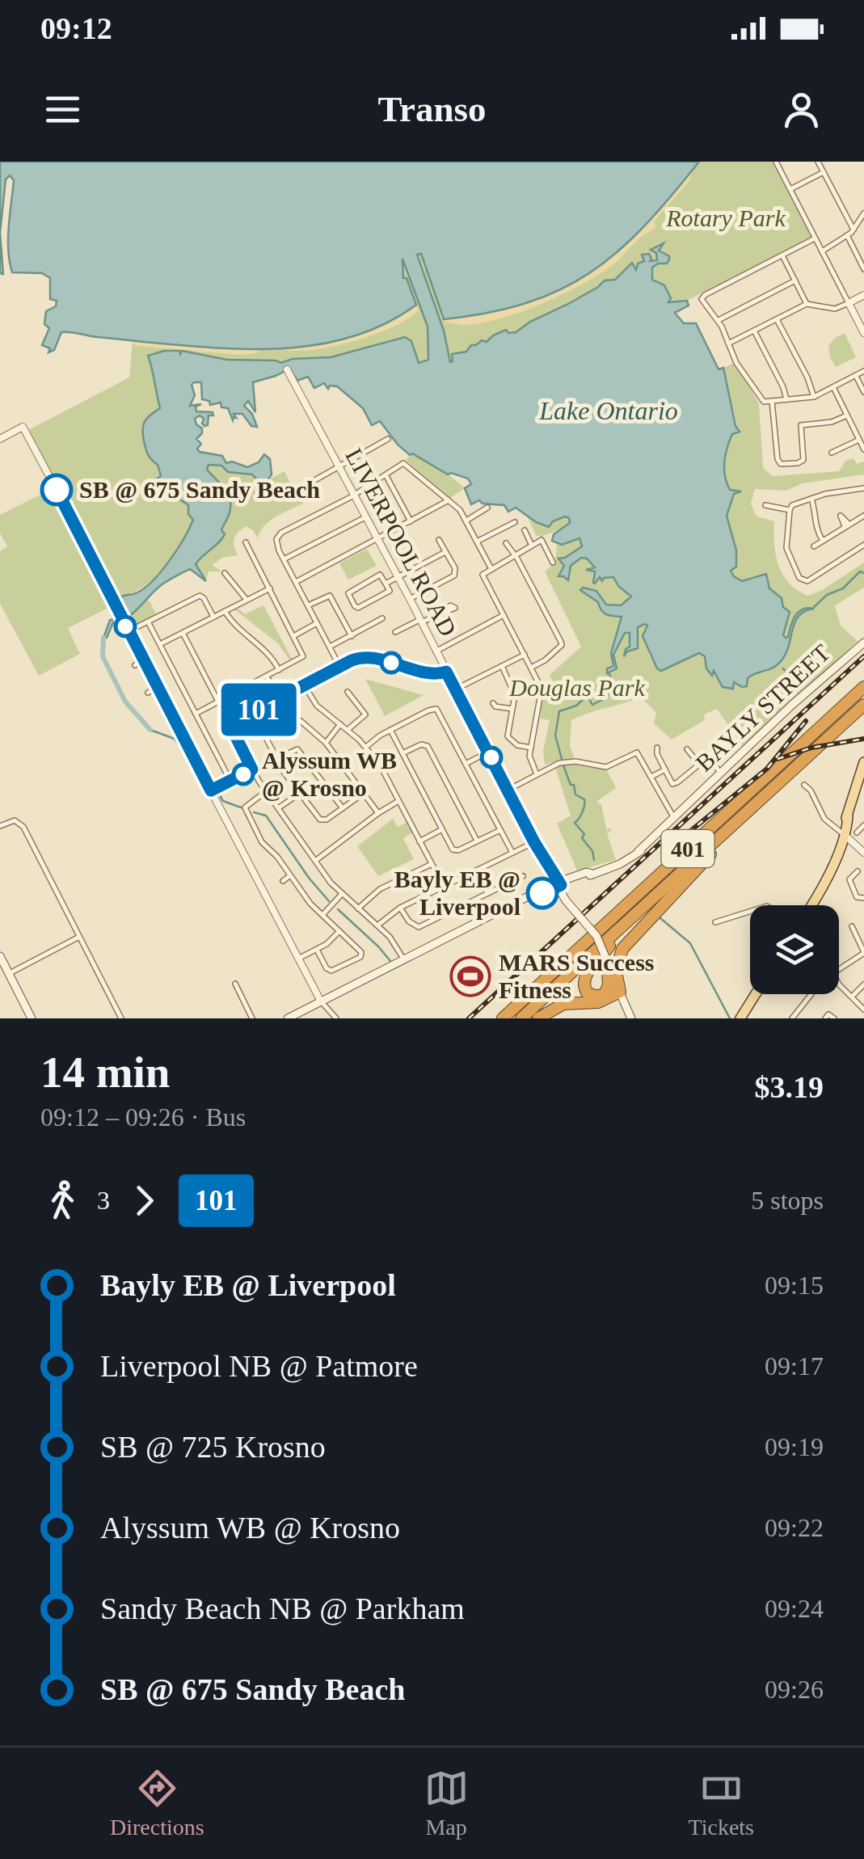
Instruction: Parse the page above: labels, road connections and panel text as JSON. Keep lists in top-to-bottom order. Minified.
{"streets":{"highway":["401"],"main road":["LIVERPOOL ROAD","BAYLY STREET"]},"crossings":[["LIVERPOOL ROAD","BAYLY STREET"],["LIVERPOOL ROAD","401"]],"water":["Lake Ontario"],"parks":["Rotary Park","Douglas Park"],"places":{"other":["SB @ 675 Sandy Beach","Alyssum WB @ Krosno","Bayly EB @ Liverpool"],"sports":["MARS Success Fitness"]},"lines":["bus line 101"],"page":{"status":"09:12","header":"Transo","on_map":"101","heading":["14 min","09:12 – 09:26 · Bus","$3.19"],"legs":["3","101","5 stops"],"list":[{"name":"Bayly EB @ Liverpool","value":"09:15"},{"name":"Liverpool NB @ Patmore","value":"09:17"},{"name":"SB @ 725 Krosno","value":"09:19"},{"name":"Alyssum WB @ Krosno","value":"09:22"},{"name":"Sandy Beach NB @ Parkham","value":"09:24"},{"name":"SB @ 675 Sandy Beach","value":"09:26"}],"tabs":["Directions","Map","Tickets"]}}
